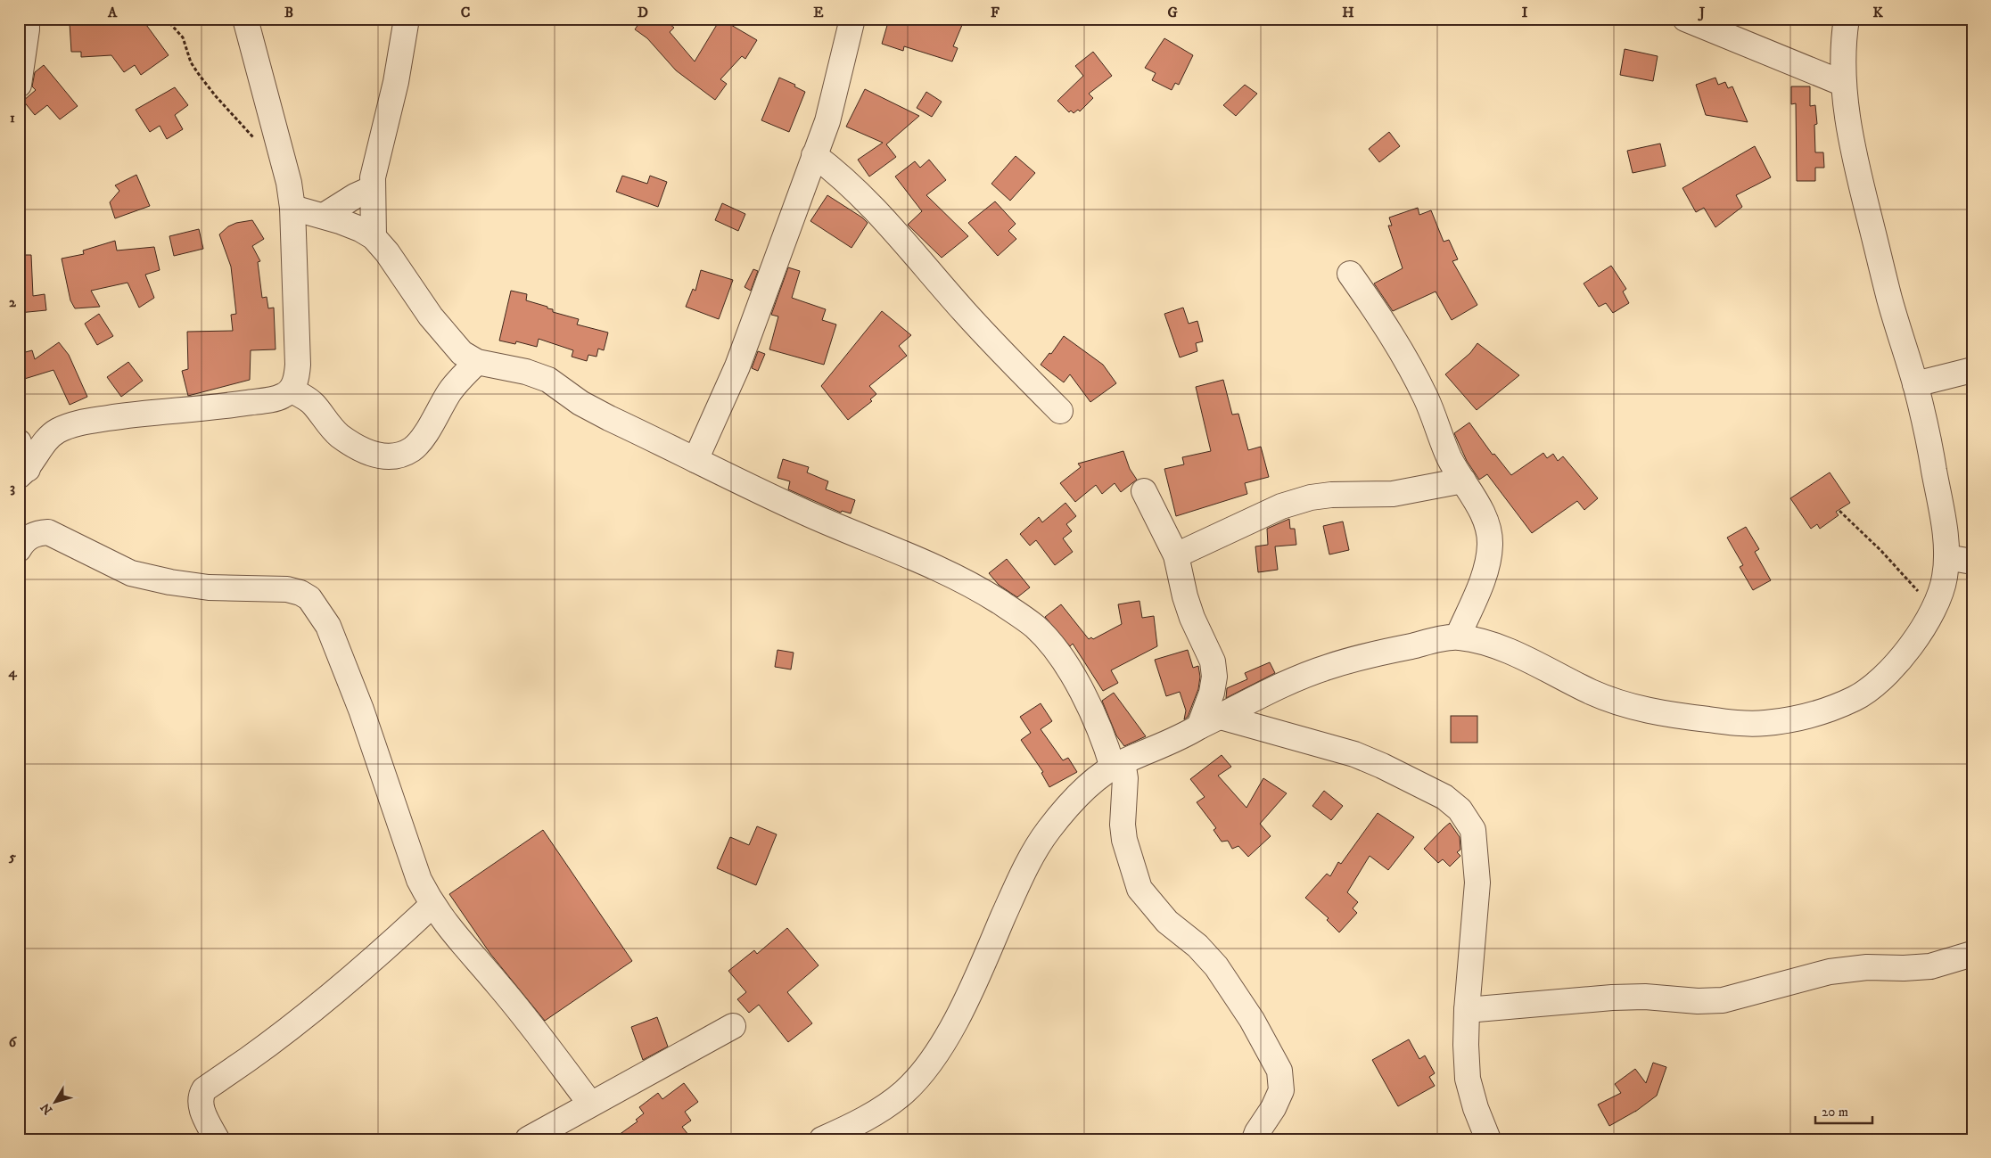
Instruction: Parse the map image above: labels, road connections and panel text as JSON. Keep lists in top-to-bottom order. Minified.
{"scale_bar":"20 m","north":"bottom left","grid":{"columns":["A","B","C","D","E","F","G","H","I","J","K"],"rows":["1","2","3","4","5","6"]}}
